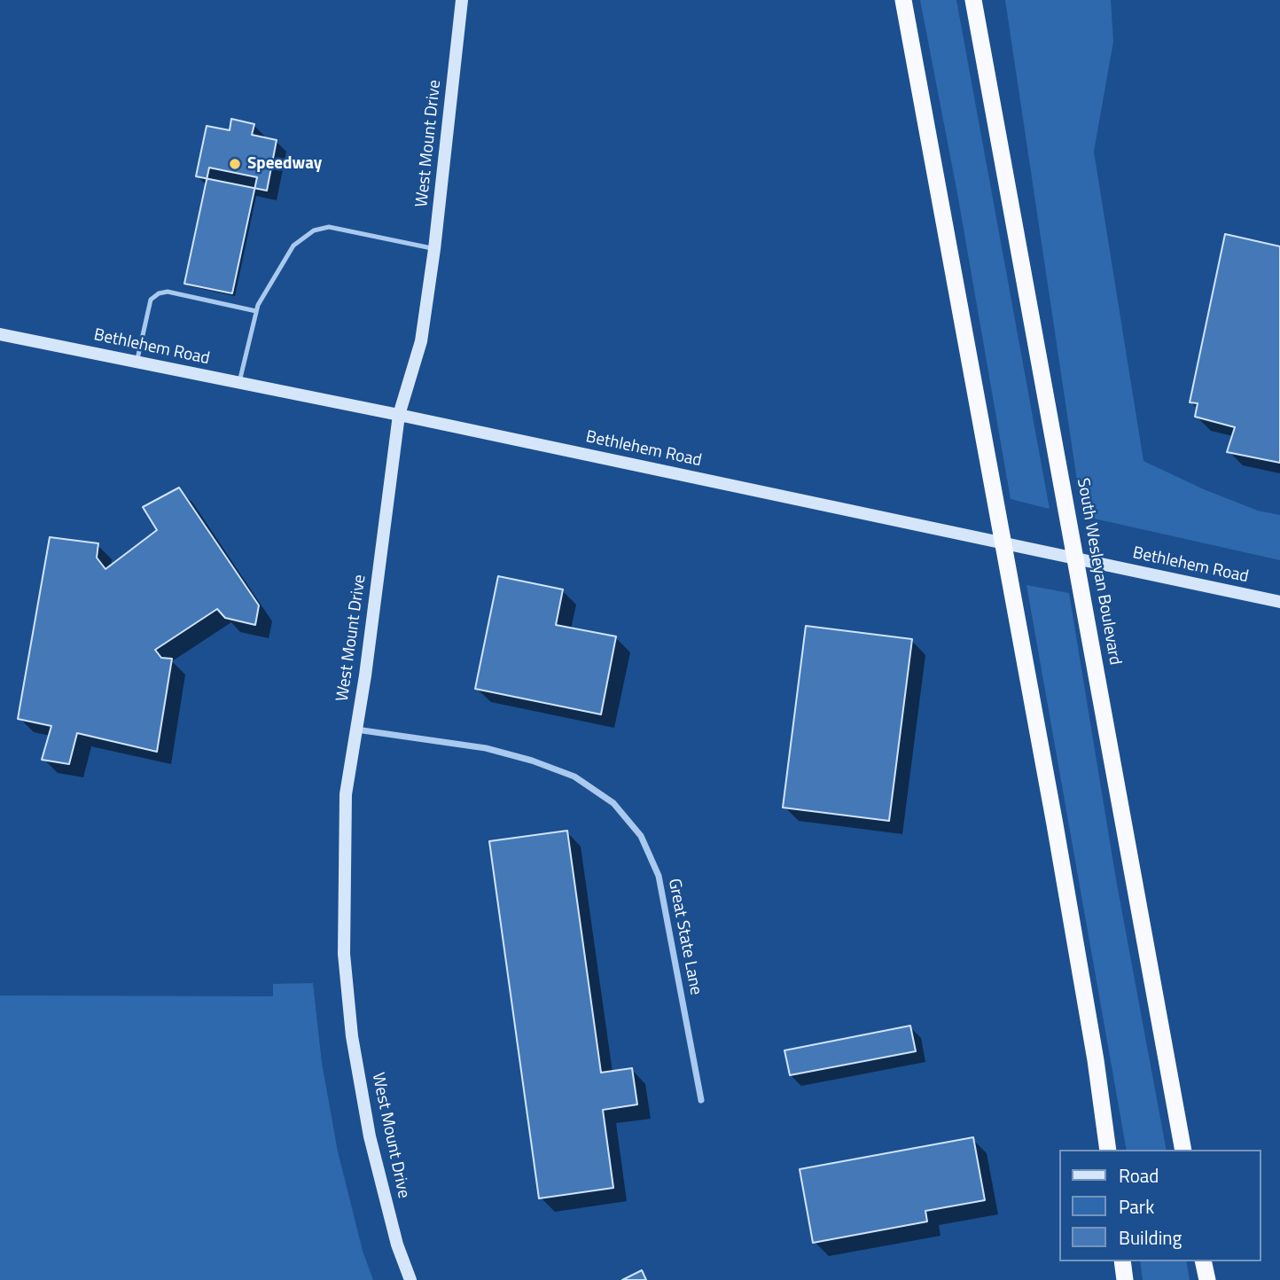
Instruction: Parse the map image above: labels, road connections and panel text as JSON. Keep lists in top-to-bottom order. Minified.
{"streets":{"highway":["South Wesleyan Boulevard"],"main road":["West Mount Drive","Bethlehem Road"],"street":["Great State Lane"]},"crossings":[["West Mount Drive","Bethlehem Road"],["West Mount Drive","Great State Lane"]],"places":["Speedway"],"legend":["Road","Park","Building"]}
